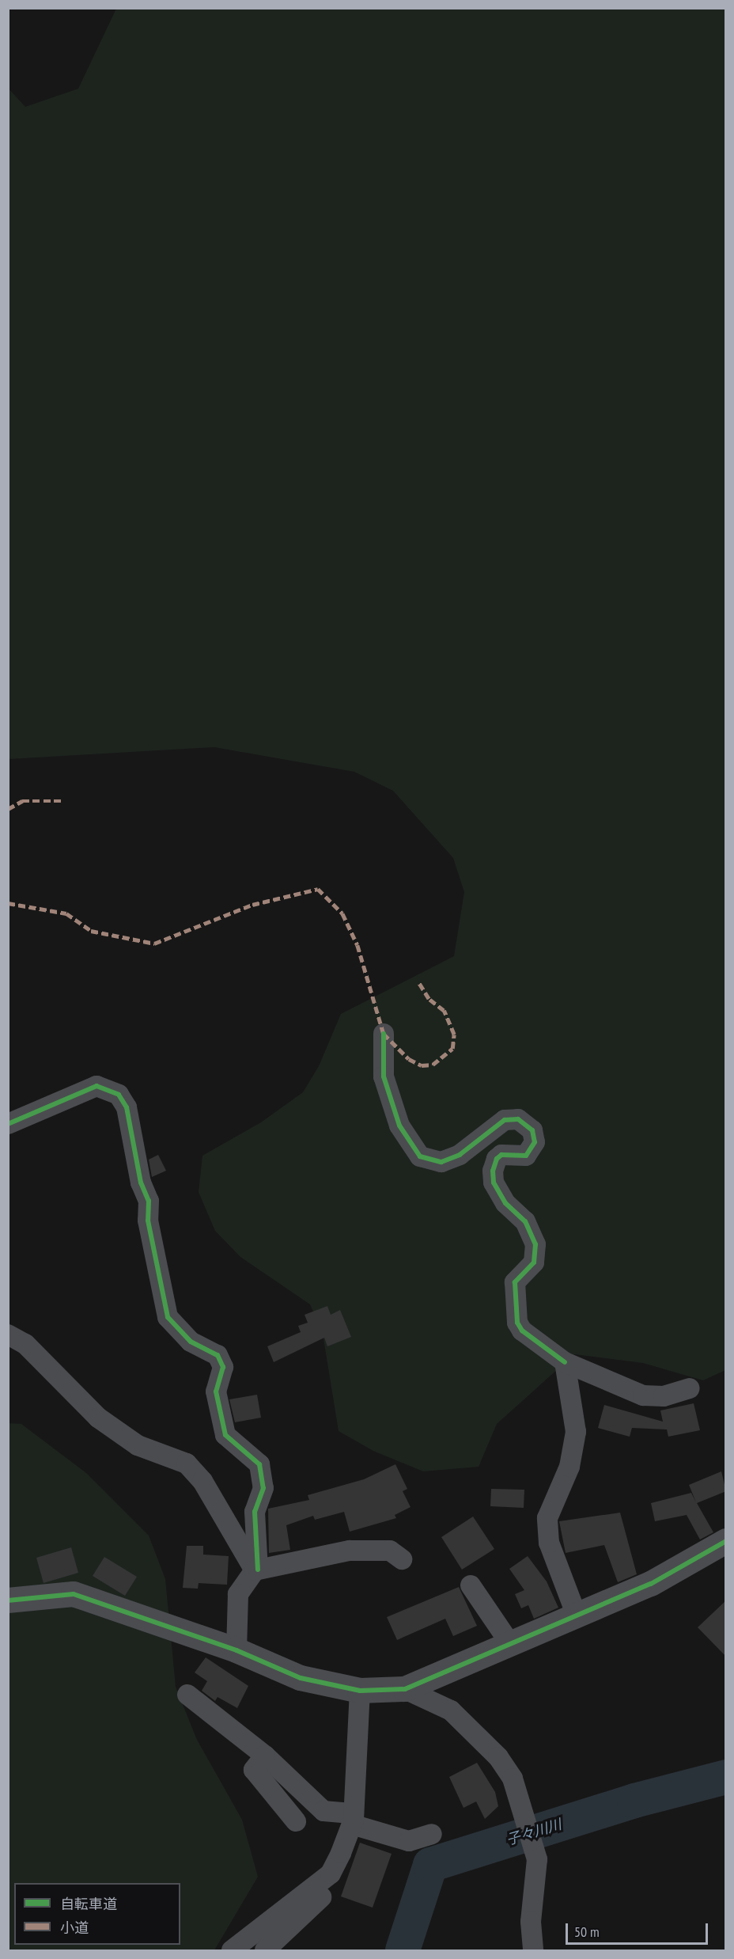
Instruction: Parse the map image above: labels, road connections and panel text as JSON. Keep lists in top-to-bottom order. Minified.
{"water":["子々川川"],"legend":["自転車道","小道"],"scale_bar":"50 m"}
